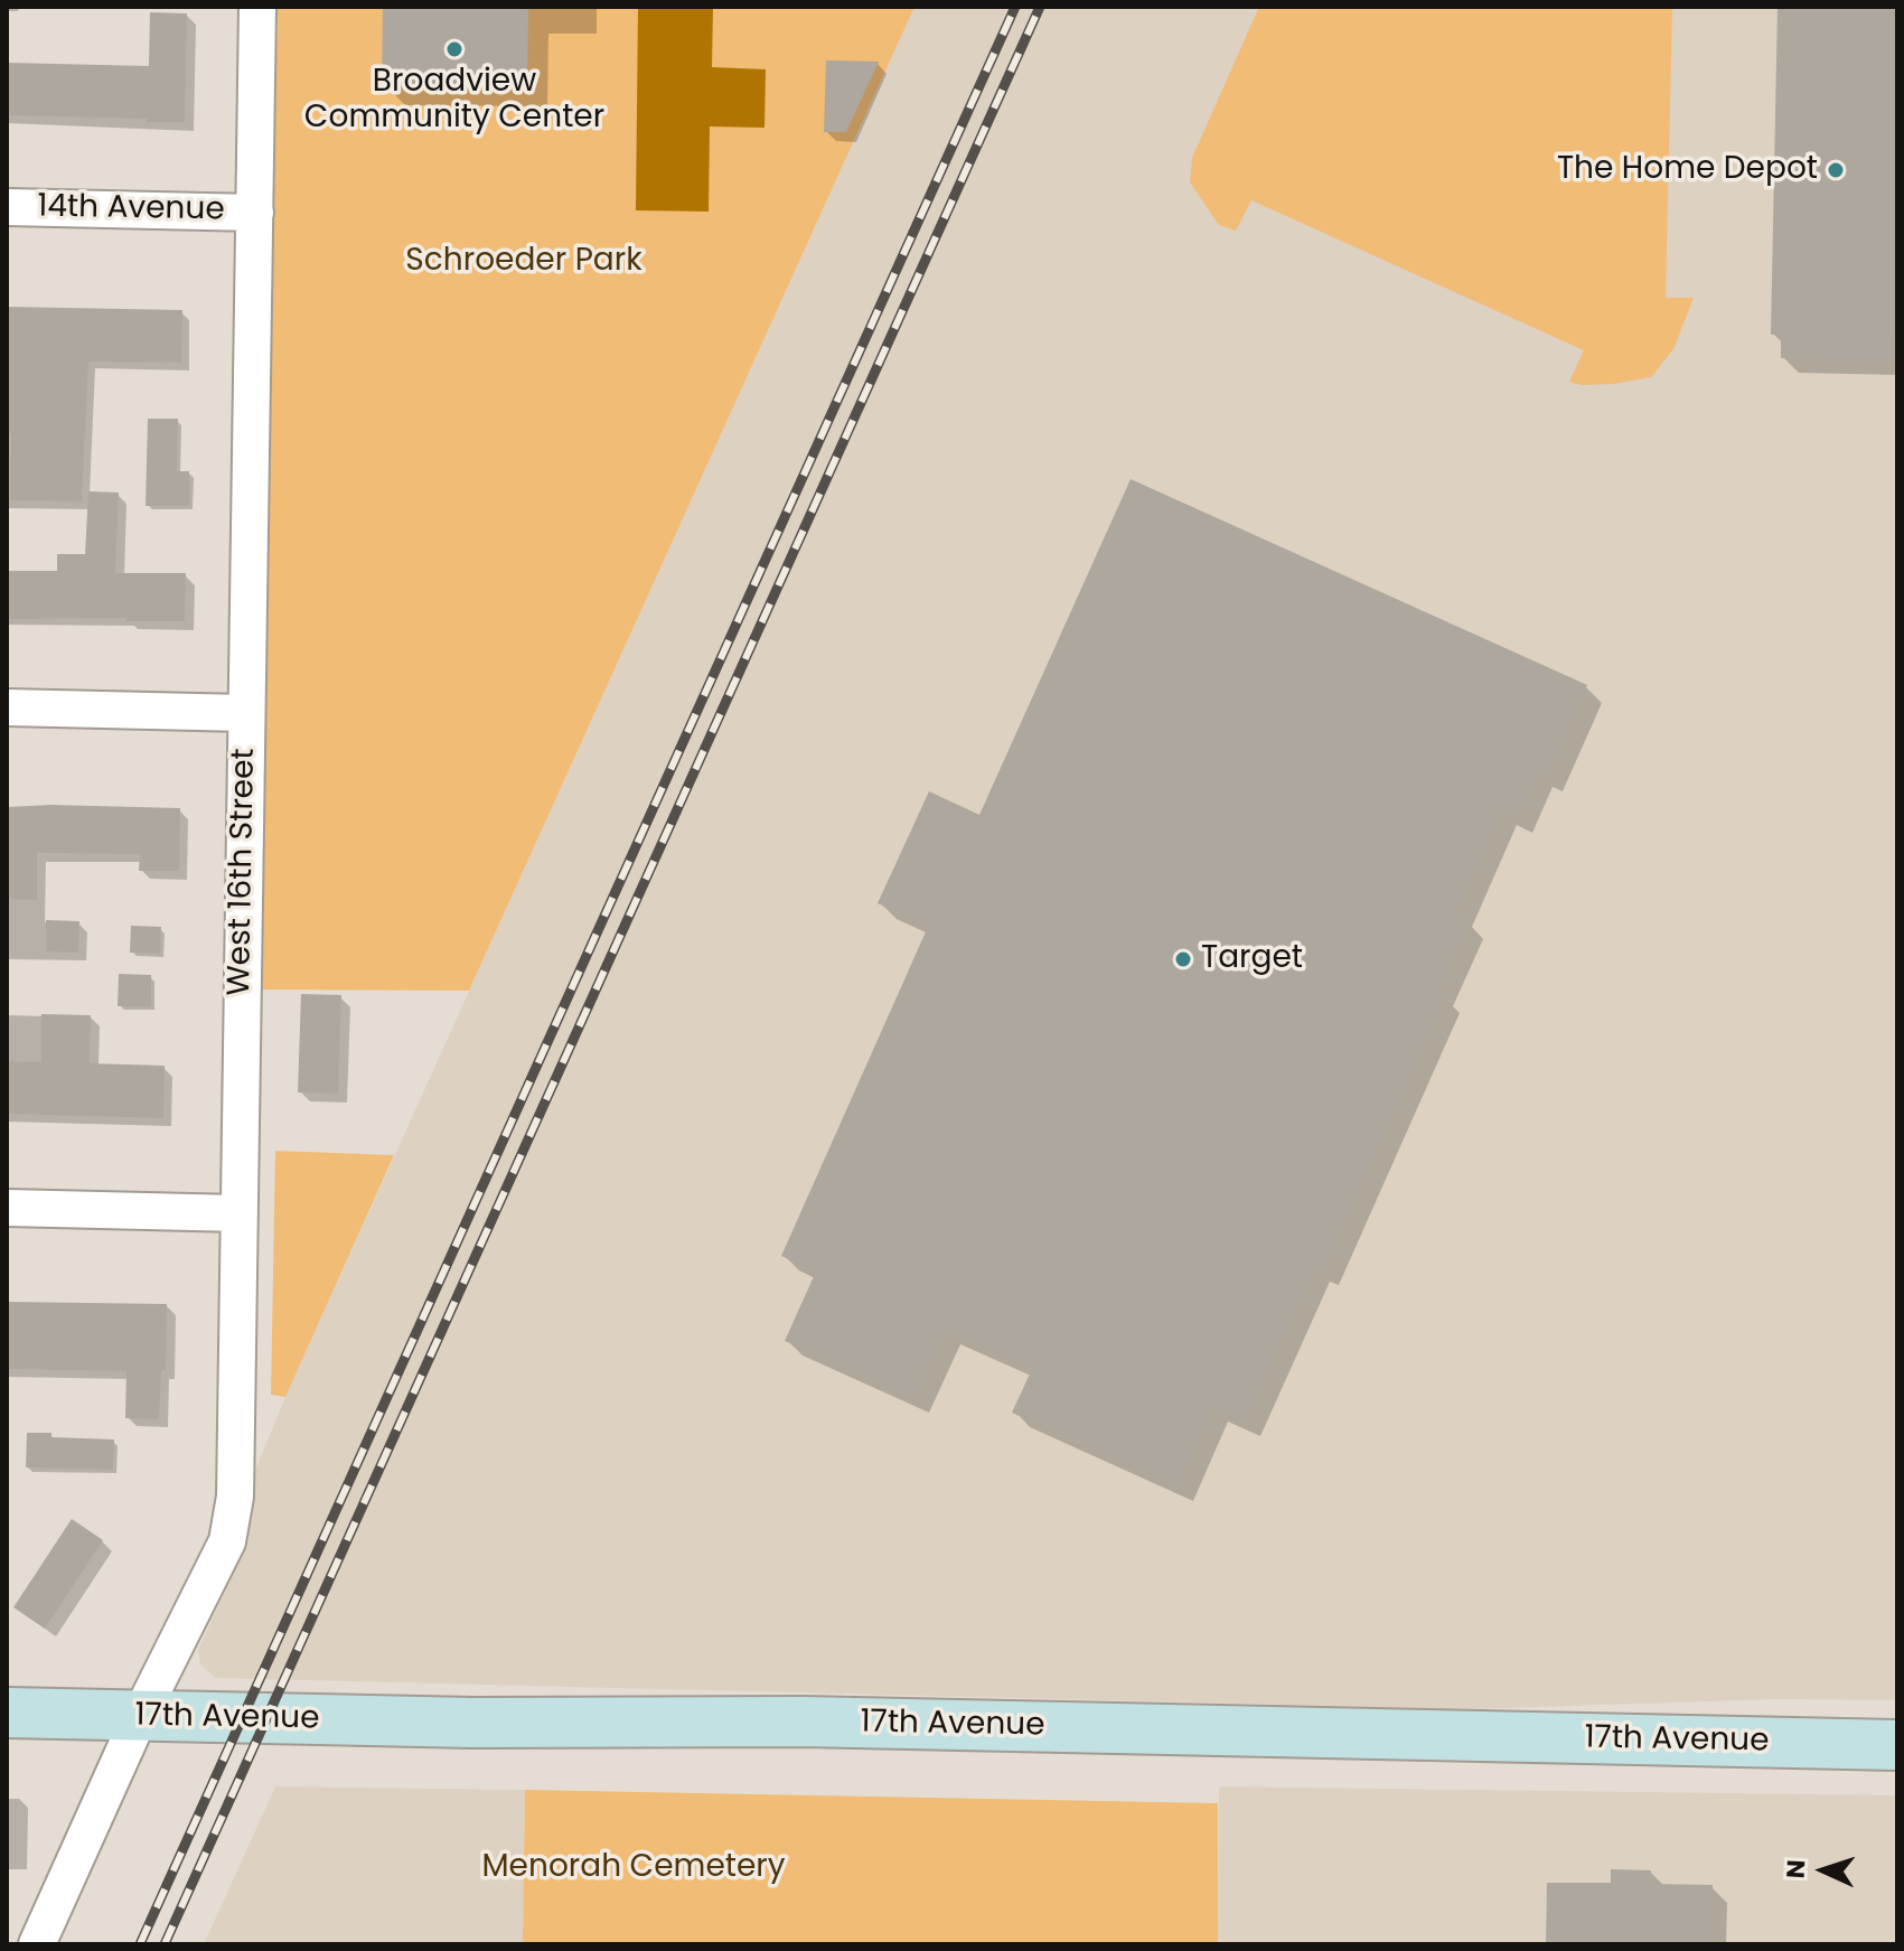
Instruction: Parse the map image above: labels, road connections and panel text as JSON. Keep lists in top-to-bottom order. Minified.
{"streets":{"street":["14th Avenue","West 16th Street","17th Avenue"]},"crossings":[["14th Avenue","West 16th Street"],["West 16th Street","17th Avenue"]],"parks":["Schroeder Park","Menorah Cemetery"],"places":["Broadview Community Center","The Home Depot","Target"],"north":"left"}
